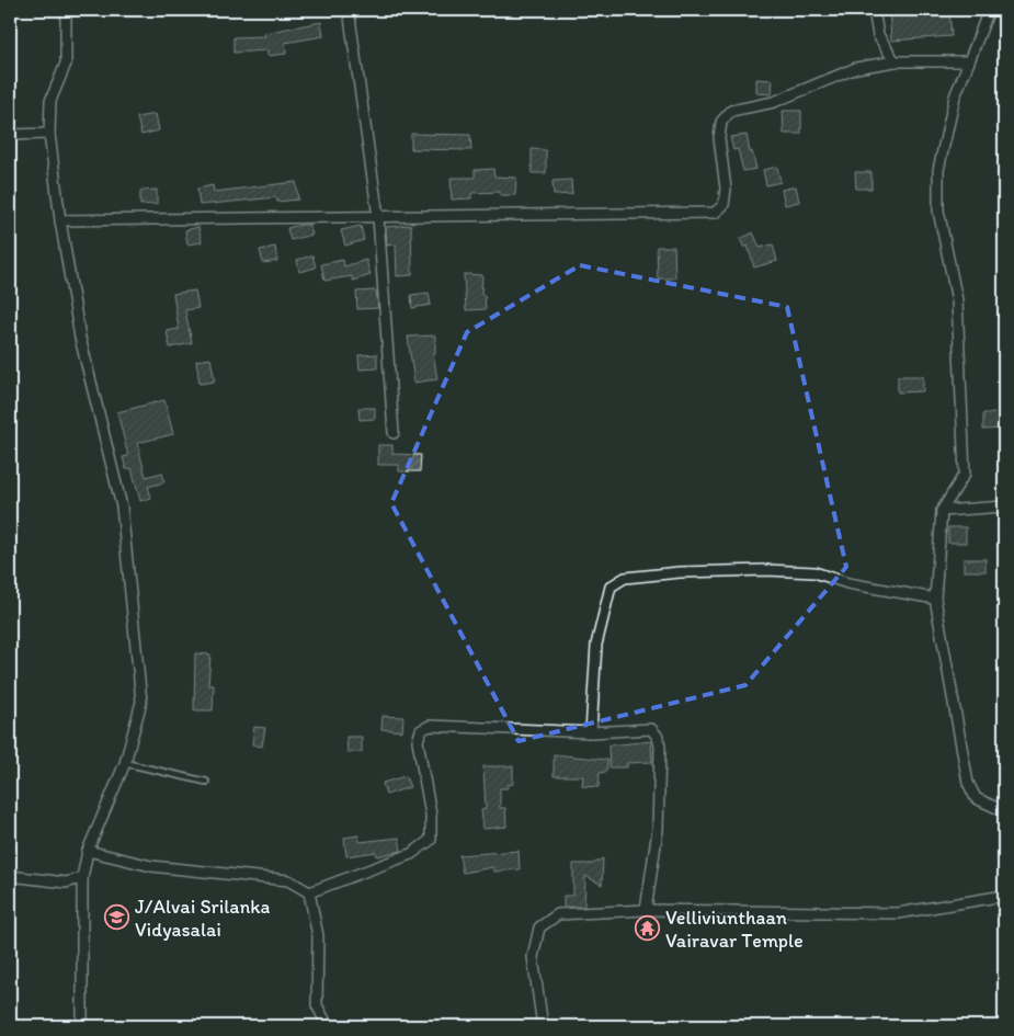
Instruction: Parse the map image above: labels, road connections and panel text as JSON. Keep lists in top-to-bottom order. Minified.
{"places":{"school or university":["J/Alvai Srilanka Vidyasalai"],"temple":["Velliviunthaan Vairavar Temple"]}}
